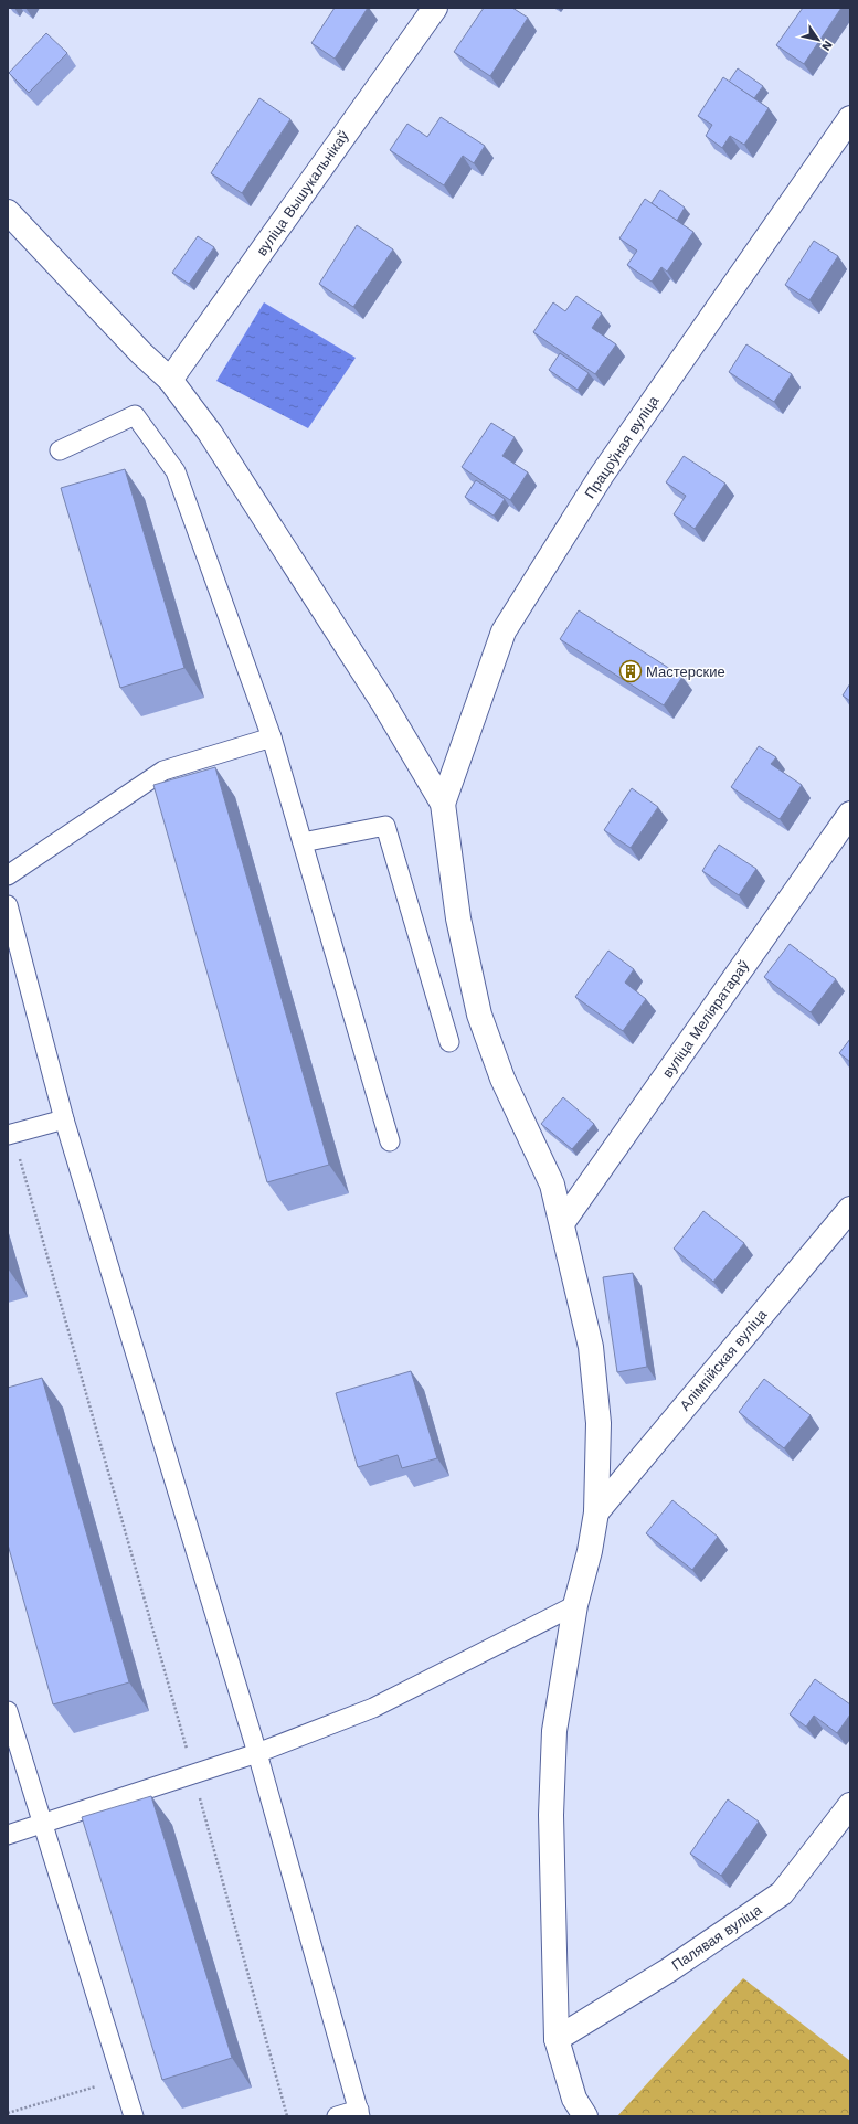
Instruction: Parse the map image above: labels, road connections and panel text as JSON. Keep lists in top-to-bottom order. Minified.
{"streets":{"street":["вуліца Вышукальнікаў","Працоўная вуліца","вуліца Меліяратараў","Алімпійская вуліца","Палявая вуліца"]},"places":{"building":["Мастерские"]},"north":"bottom right"}
